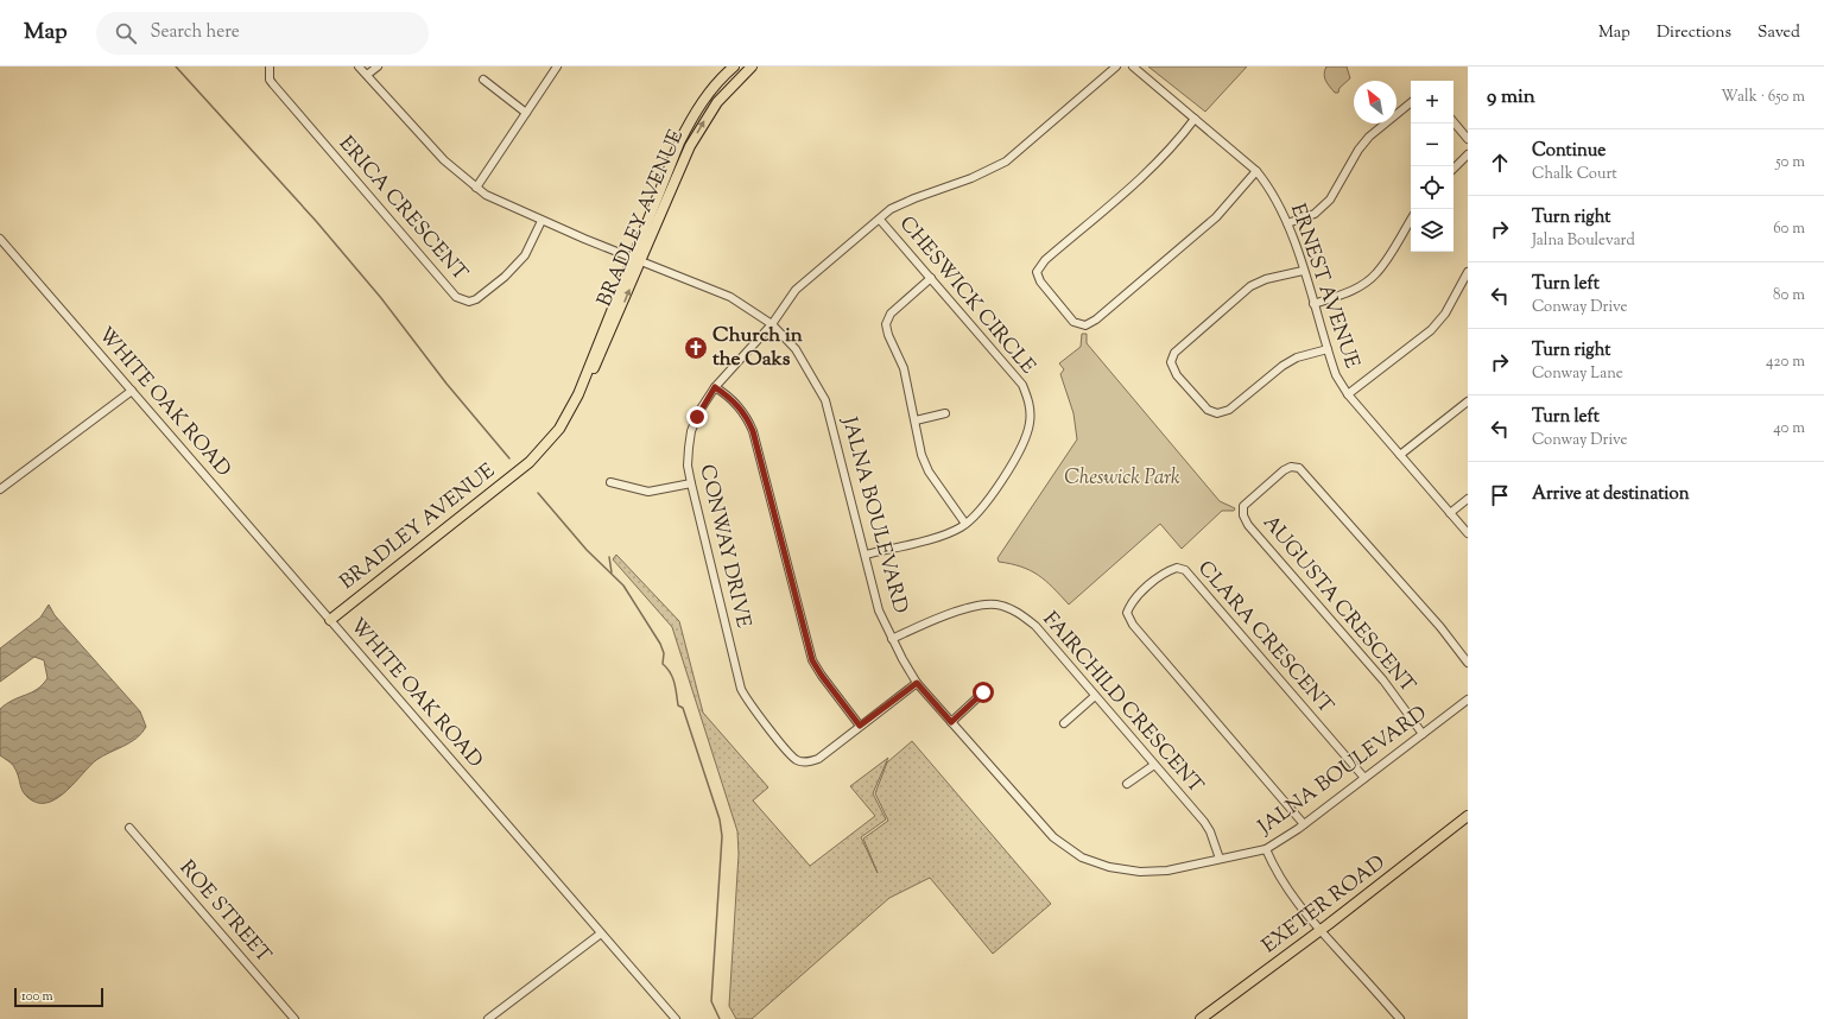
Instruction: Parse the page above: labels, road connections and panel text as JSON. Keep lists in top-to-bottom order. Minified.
{"streets":{"main road":["BRADLEY AVENUE","EXETER ROAD"],"street":["ERICA CRESCENT","ERNEST AVENUE","CHESWICK CIRCLE","WHITE OAK ROAD","JALNA BOULEVARD","CONWAY DRIVE","AUGUSTA CRESCENT","CLARA CRESCENT","FAIRCHILD CRESCENT","ROE STREET"]},"crossings":[["ERICA CRESCENT","JALNA BOULEVARD"],["BRADLEY AVENUE","WHITE OAK ROAD"],["BRADLEY AVENUE","JALNA BOULEVARD"],["CHESWICK CIRCLE","JALNA BOULEVARD"],["CHESWICK CIRCLE","CONWAY DRIVE"],["JALNA BOULEVARD","CONWAY DRIVE"],["JALNA BOULEVARD","AUGUSTA CRESCENT"],["JALNA BOULEVARD","CLARA CRESCENT"],["JALNA BOULEVARD","FAIRCHILD CRESCENT"]],"parks":["Cheswick Park"],"places":{"church":["Church in the Oaks"]},"scale_bar":"100 m","north":"top left","page":{"header":"Map","search":"Search here","nav":["Map","Directions","Saved"],"heading":["9 min","Walk · 650 m"],"map_buttons":["+","−"],"list":[["Continue","Chalk Court","50 m"],["Turn right","Jalna Boulevard","60 m"],["Turn left","Conway Drive","80 m"],["Turn right","Conway Lane","420 m"],["Turn left","Conway Drive","40 m"],"Arrive at destination"],"scale":"100 m"}}
